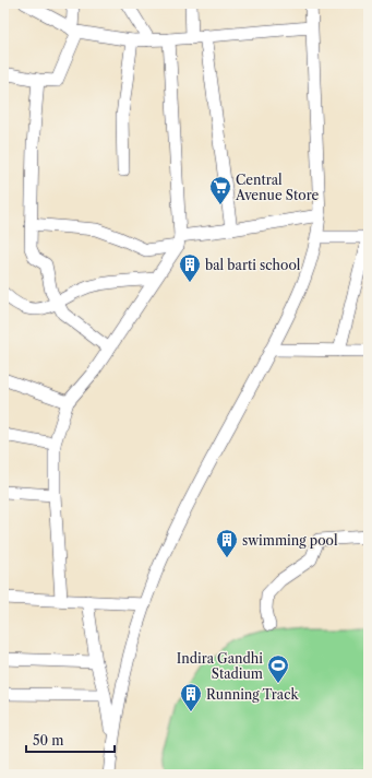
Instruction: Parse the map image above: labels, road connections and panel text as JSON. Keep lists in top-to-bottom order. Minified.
{"places":{"supermarket":["Central Avenue Store"],"building":["bal barti school","swimming pool","Running Track"],"sports":["Indira Gandhi Stadium"]},"scale_bar":"50 m"}
